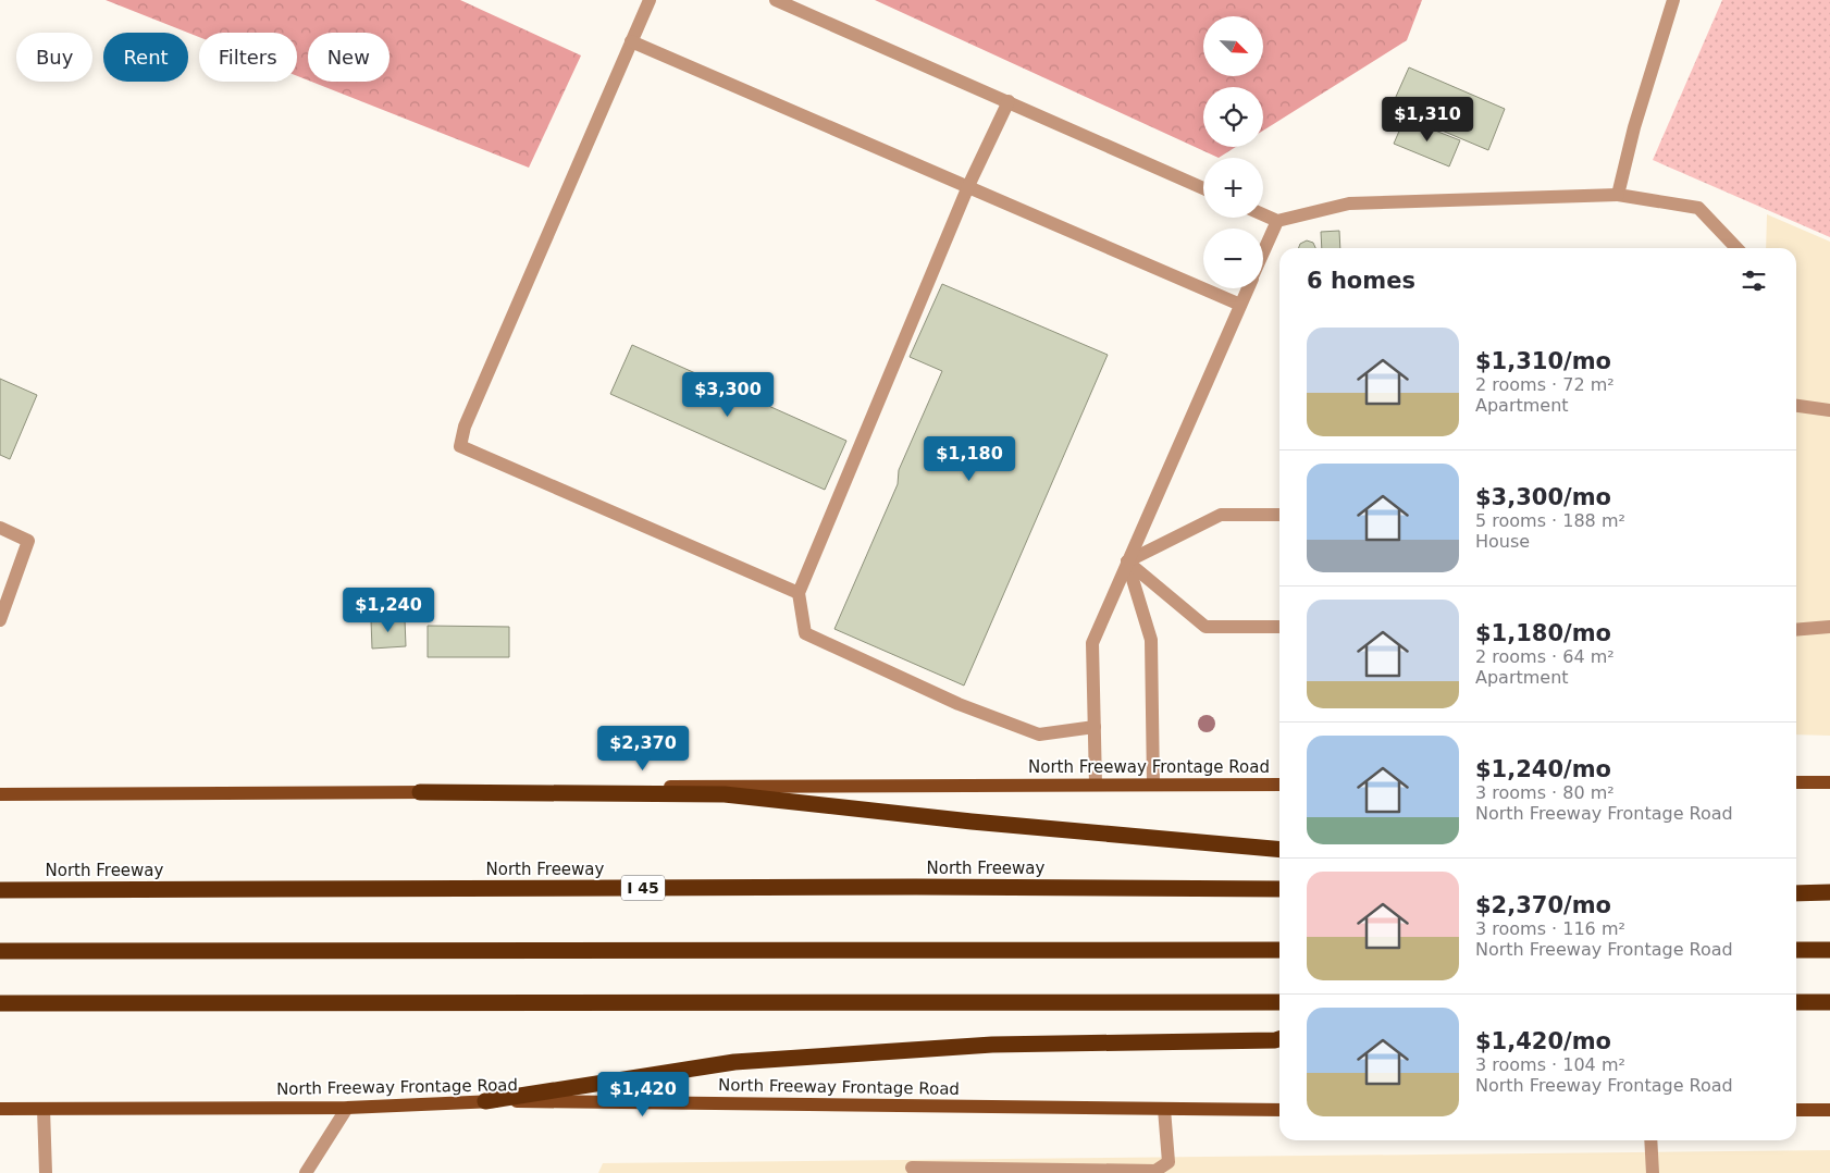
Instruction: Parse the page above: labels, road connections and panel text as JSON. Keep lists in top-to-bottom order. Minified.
{"streets":{"highway":["North Freeway","I 45"],"main road":["North Freeway Frontage Road"]},"north":"bottom right","page":{"map_buttons":["+","−"],"chip":["Buy","Rent","Filters","New"],"price":["$1,310","$3,300","$1,180","$1,240","$2,370","$1,420"],"heading":"6 homes","list":[{"name":"$1,310/mo","note":"2 rooms · 72 m² · Apartment"},{"name":"$3,300/mo","note":"5 rooms · 188 m² · House"},{"name":"$1,180/mo","note":"2 rooms · 64 m² · Apartment"},{"name":"$1,240/mo","note":"3 rooms · 80 m² · North Freeway Frontage Road"},{"name":"$2,370/mo","note":"3 rooms · 116 m² · North Freeway Frontage Road"},{"name":"$1,420/mo","note":"3 rooms · 104 m² · North Freeway Frontage Road"}]}}
